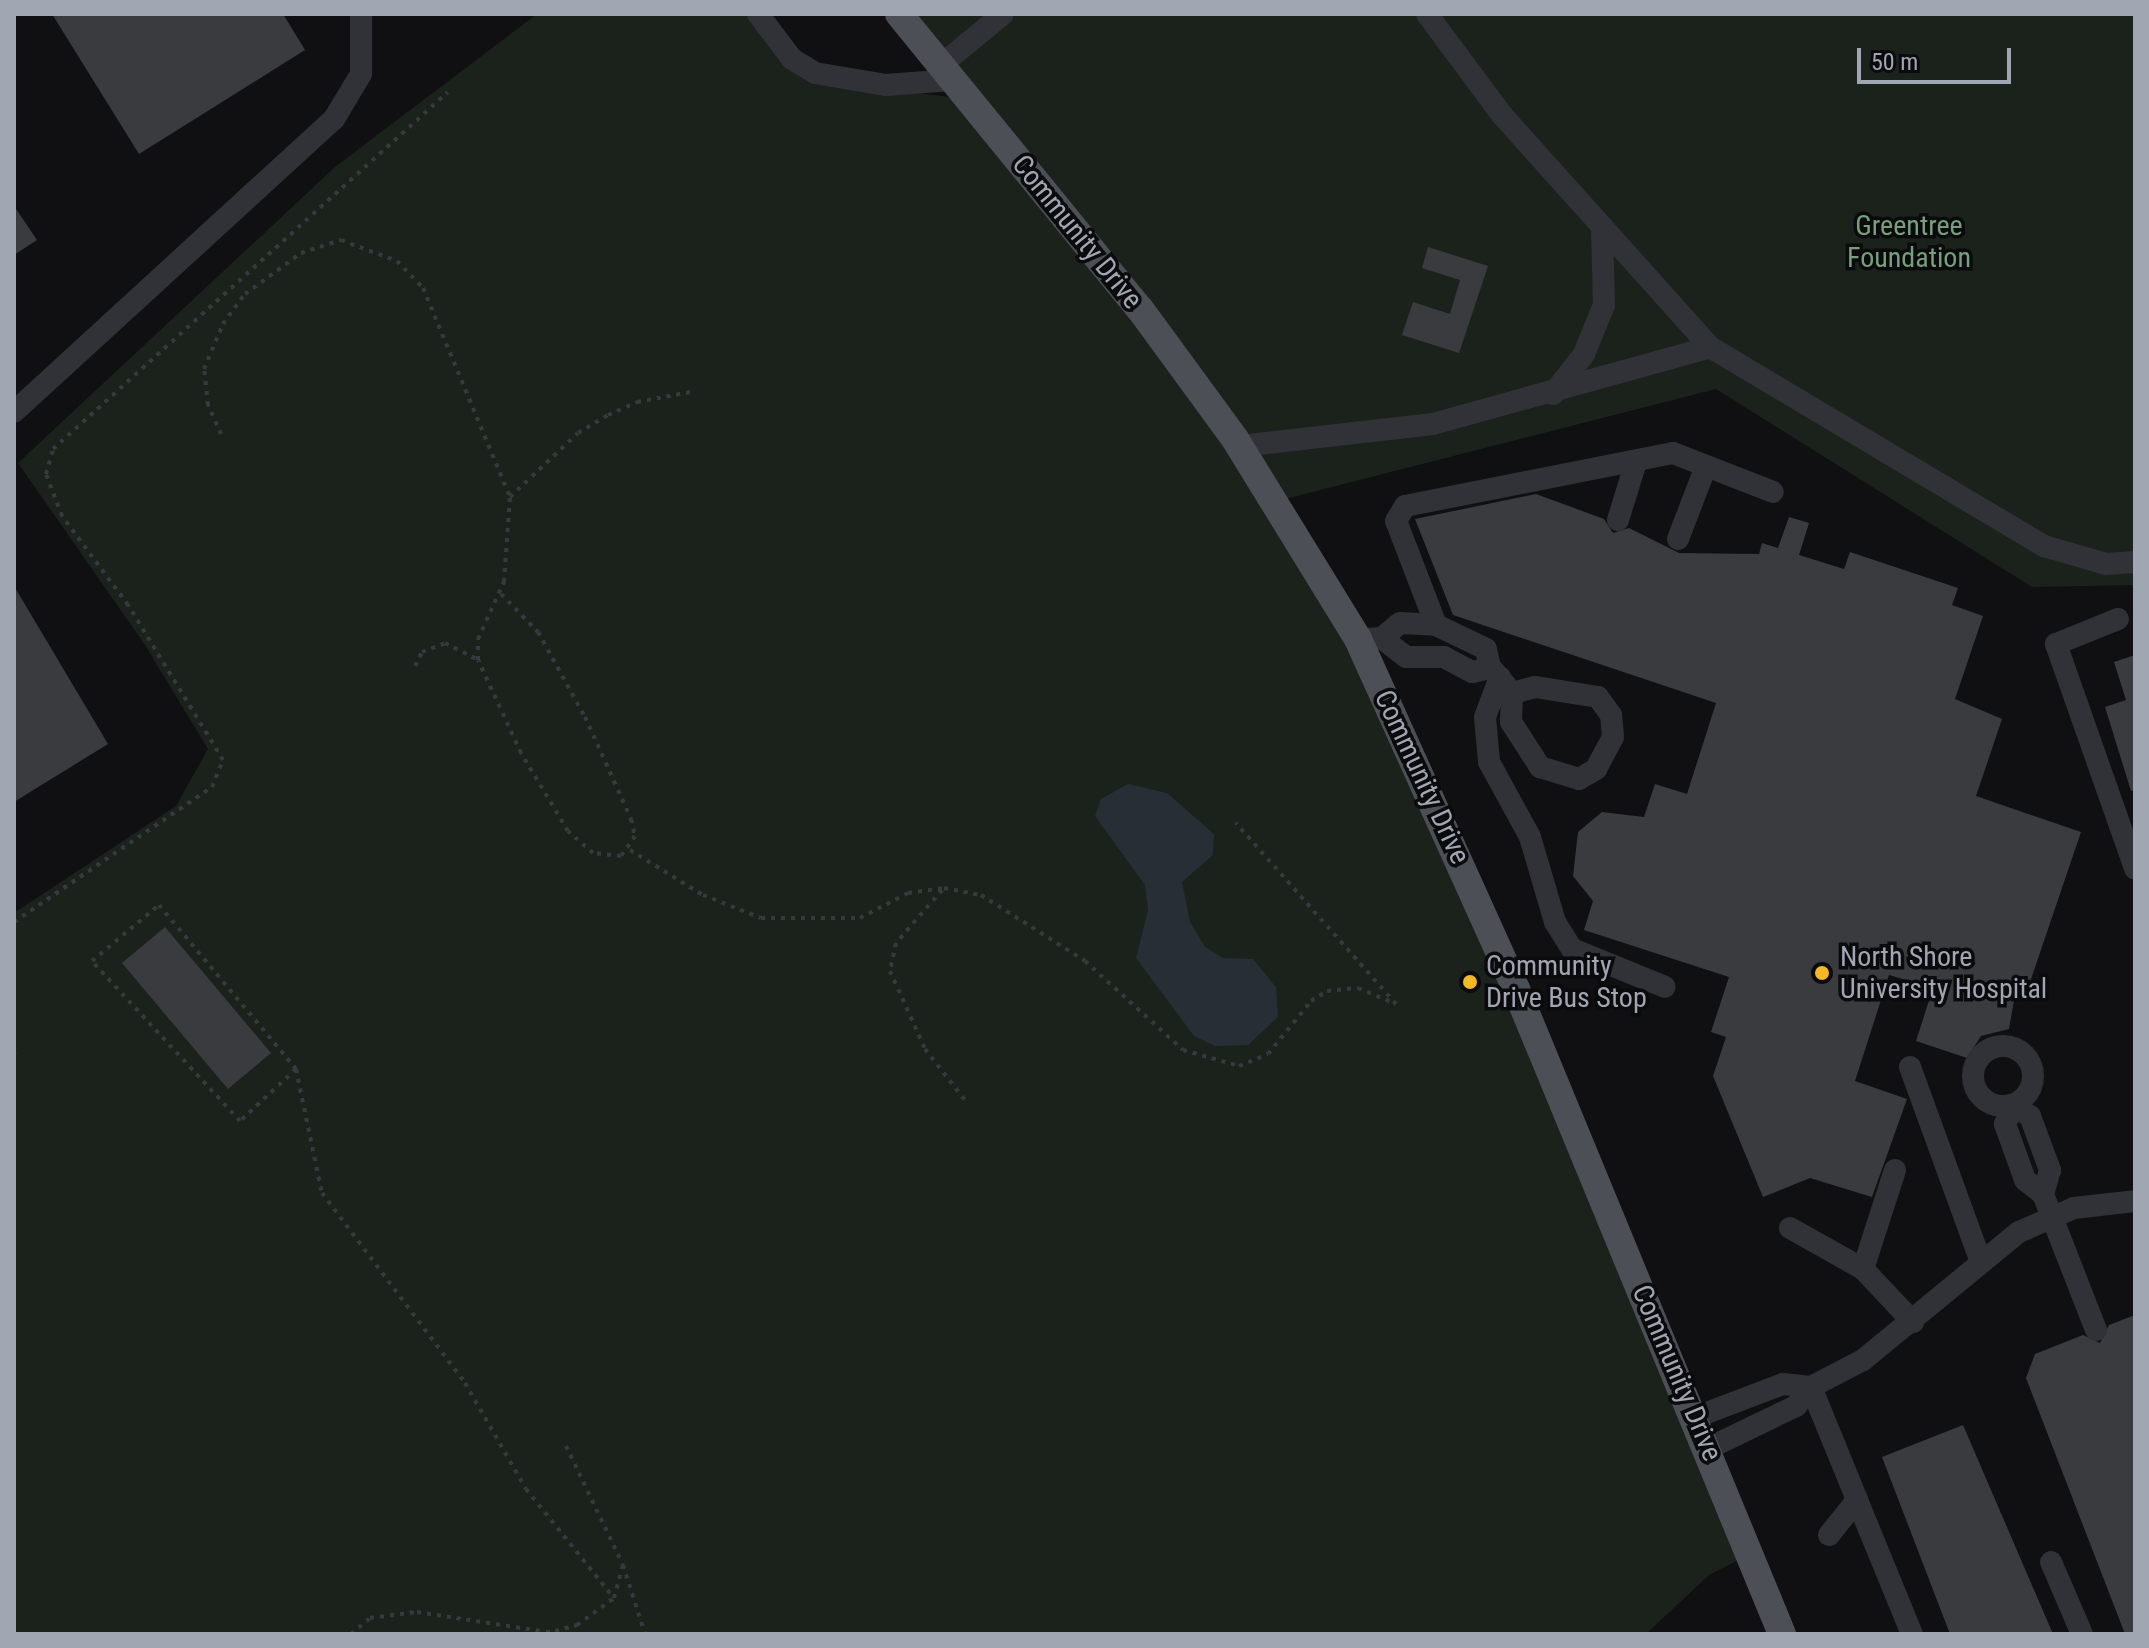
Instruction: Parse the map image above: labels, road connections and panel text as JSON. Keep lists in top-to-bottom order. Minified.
{"streets":{"main road":["Community Drive"]},"parks":["Greentree Foundation"],"places":["North Shore University Hospital","Community Drive Bus Stop"],"scale_bar":"50 m"}
